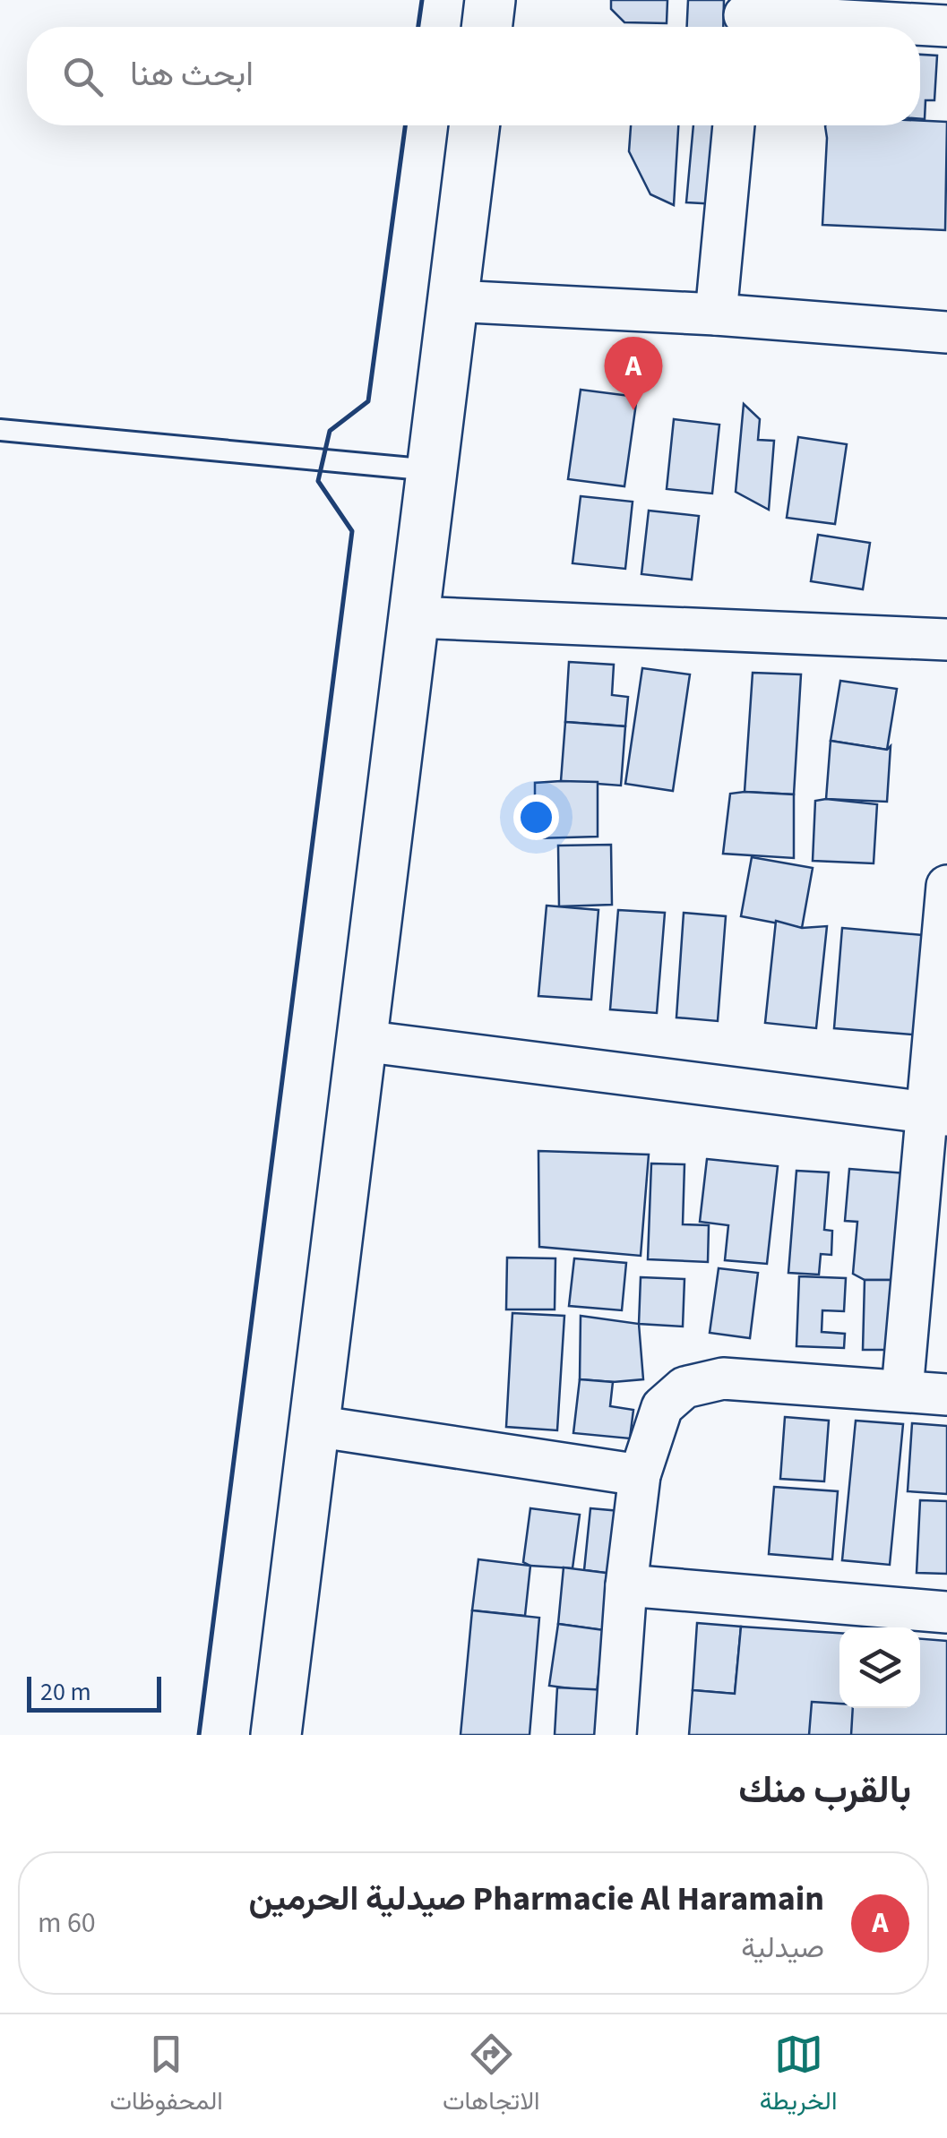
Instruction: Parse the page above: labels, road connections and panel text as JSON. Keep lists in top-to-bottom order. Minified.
{"scale_bar":"20 m","page":{"search":"ابحث هنا","pins":"A","scale":"20 m","heading":"بالقرب منك","list":[{"mark":"A","name":"Pharmacie Al Haramain صيدلية الحرمين","note":"صيدلية","value":"60 m"}],"nav":["الخريطة","الاتجاهات","المحفوظات"]}}
